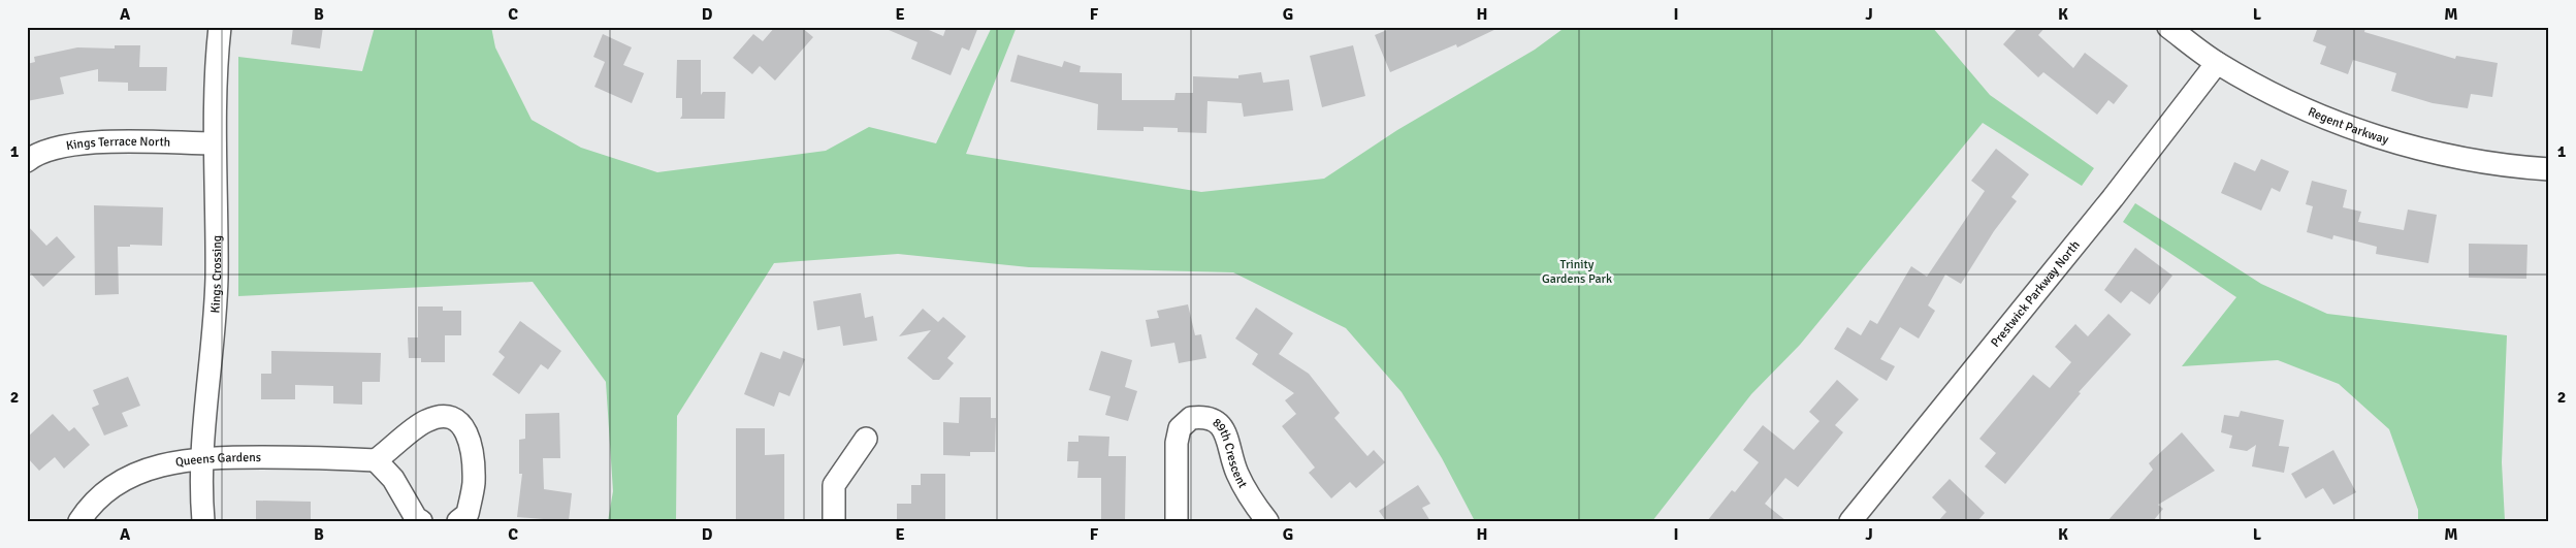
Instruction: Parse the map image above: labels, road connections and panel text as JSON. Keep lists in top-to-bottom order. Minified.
{"streets":{"street":["Regent Parkway","Kings Terrace North","Kings Crossing","Prestwick Parkway North","89th Crescent","Queens Gardens"]},"crossings":[["Regent Parkway","Prestwick Parkway North"],["Kings Terrace North","Kings Crossing"],["Kings Crossing","Queens Gardens"]],"parks":["Trinity Gardens Park"],"grid":{"columns":["A","B","C","D","E","F","G","H","I","J","K","L","M"],"rows":["1","2"]}}
